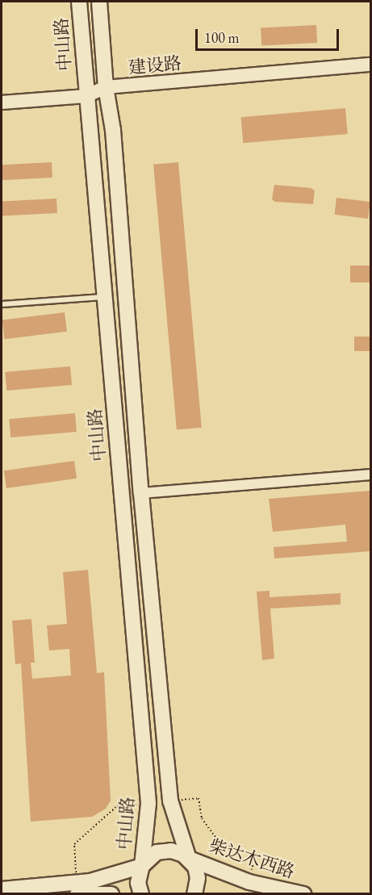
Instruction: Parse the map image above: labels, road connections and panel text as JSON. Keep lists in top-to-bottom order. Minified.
{"streets":{"main road":["中山路","柴达木西路"],"street":["建设路"]},"crossings":[["中山路","建设路"],["中山路","柴达木西路"]],"scale_bar":"100 m"}
